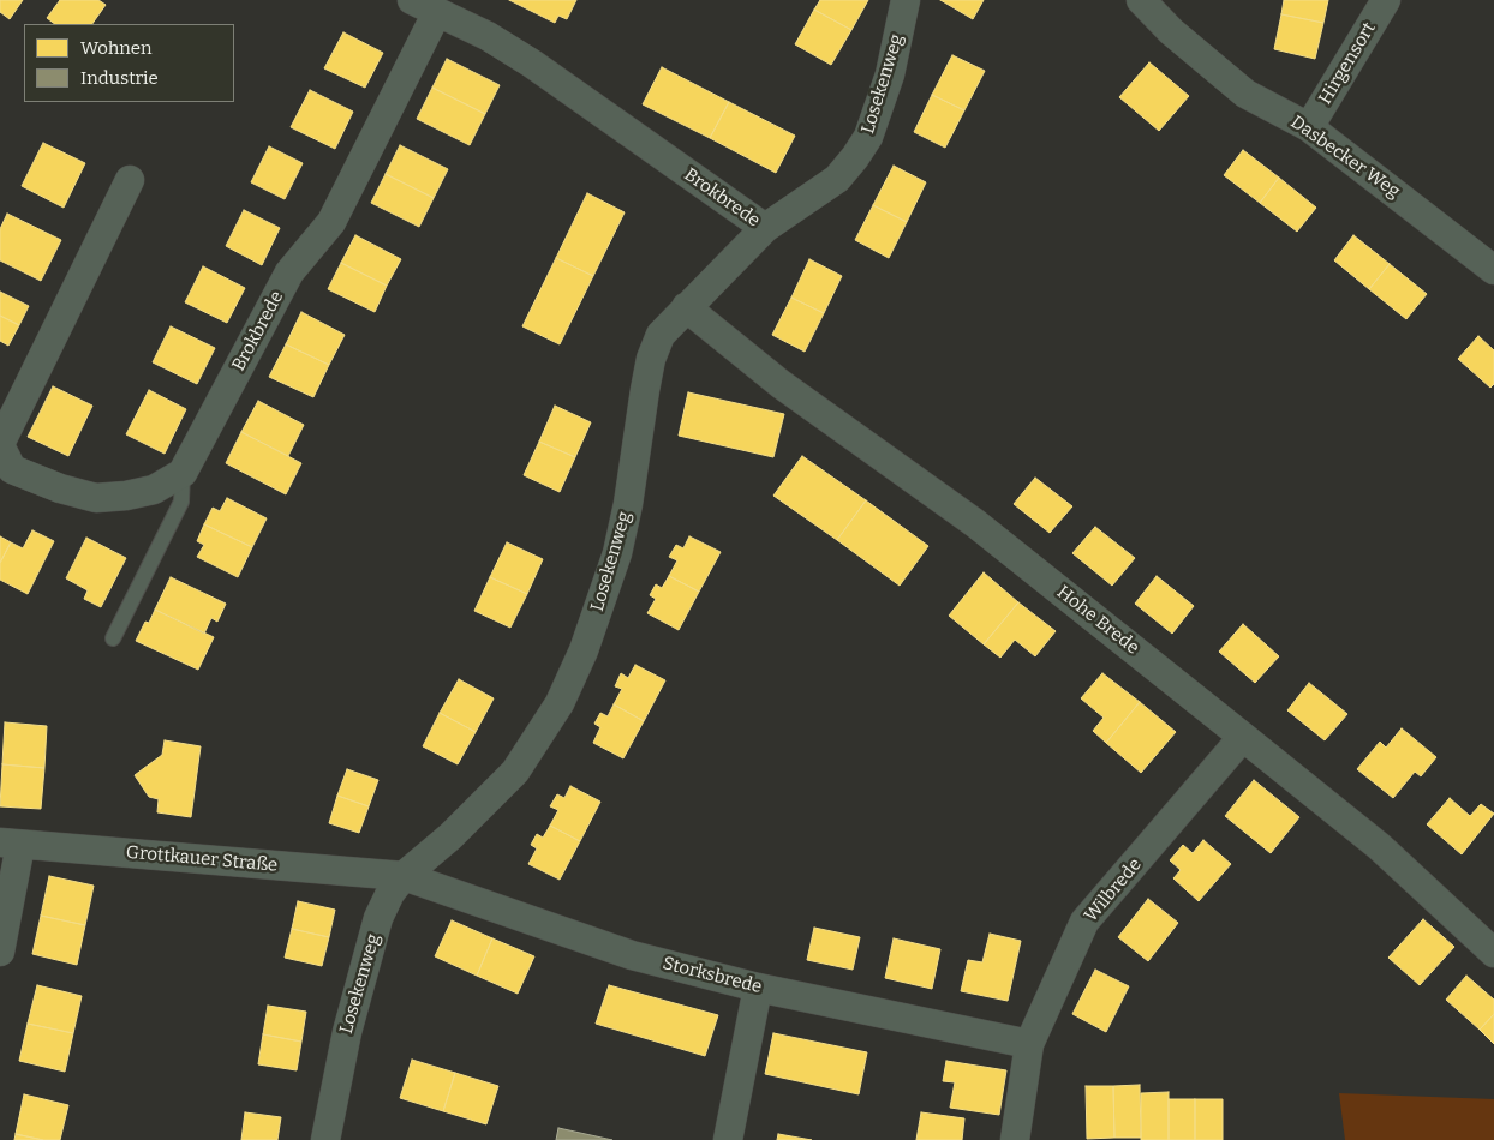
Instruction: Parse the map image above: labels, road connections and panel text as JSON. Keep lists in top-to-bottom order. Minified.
{"streets":{"street":["Hirgensort","Losekenweg","Dasbecker Weg","Brokbrede","Hohe Brede","Grottkauer Straße","Wilbrede","Storksbrede"]},"crossings":[["Hirgensort","Dasbecker Weg"],["Losekenweg","Brokbrede"],["Losekenweg","Hohe Brede"],["Losekenweg","Grottkauer Straße"],["Losekenweg","Storksbrede"],["Hohe Brede","Wilbrede"],["Grottkauer Straße","Storksbrede"],["Wilbrede","Storksbrede"]],"legend":["Wohnen","Industrie"]}
